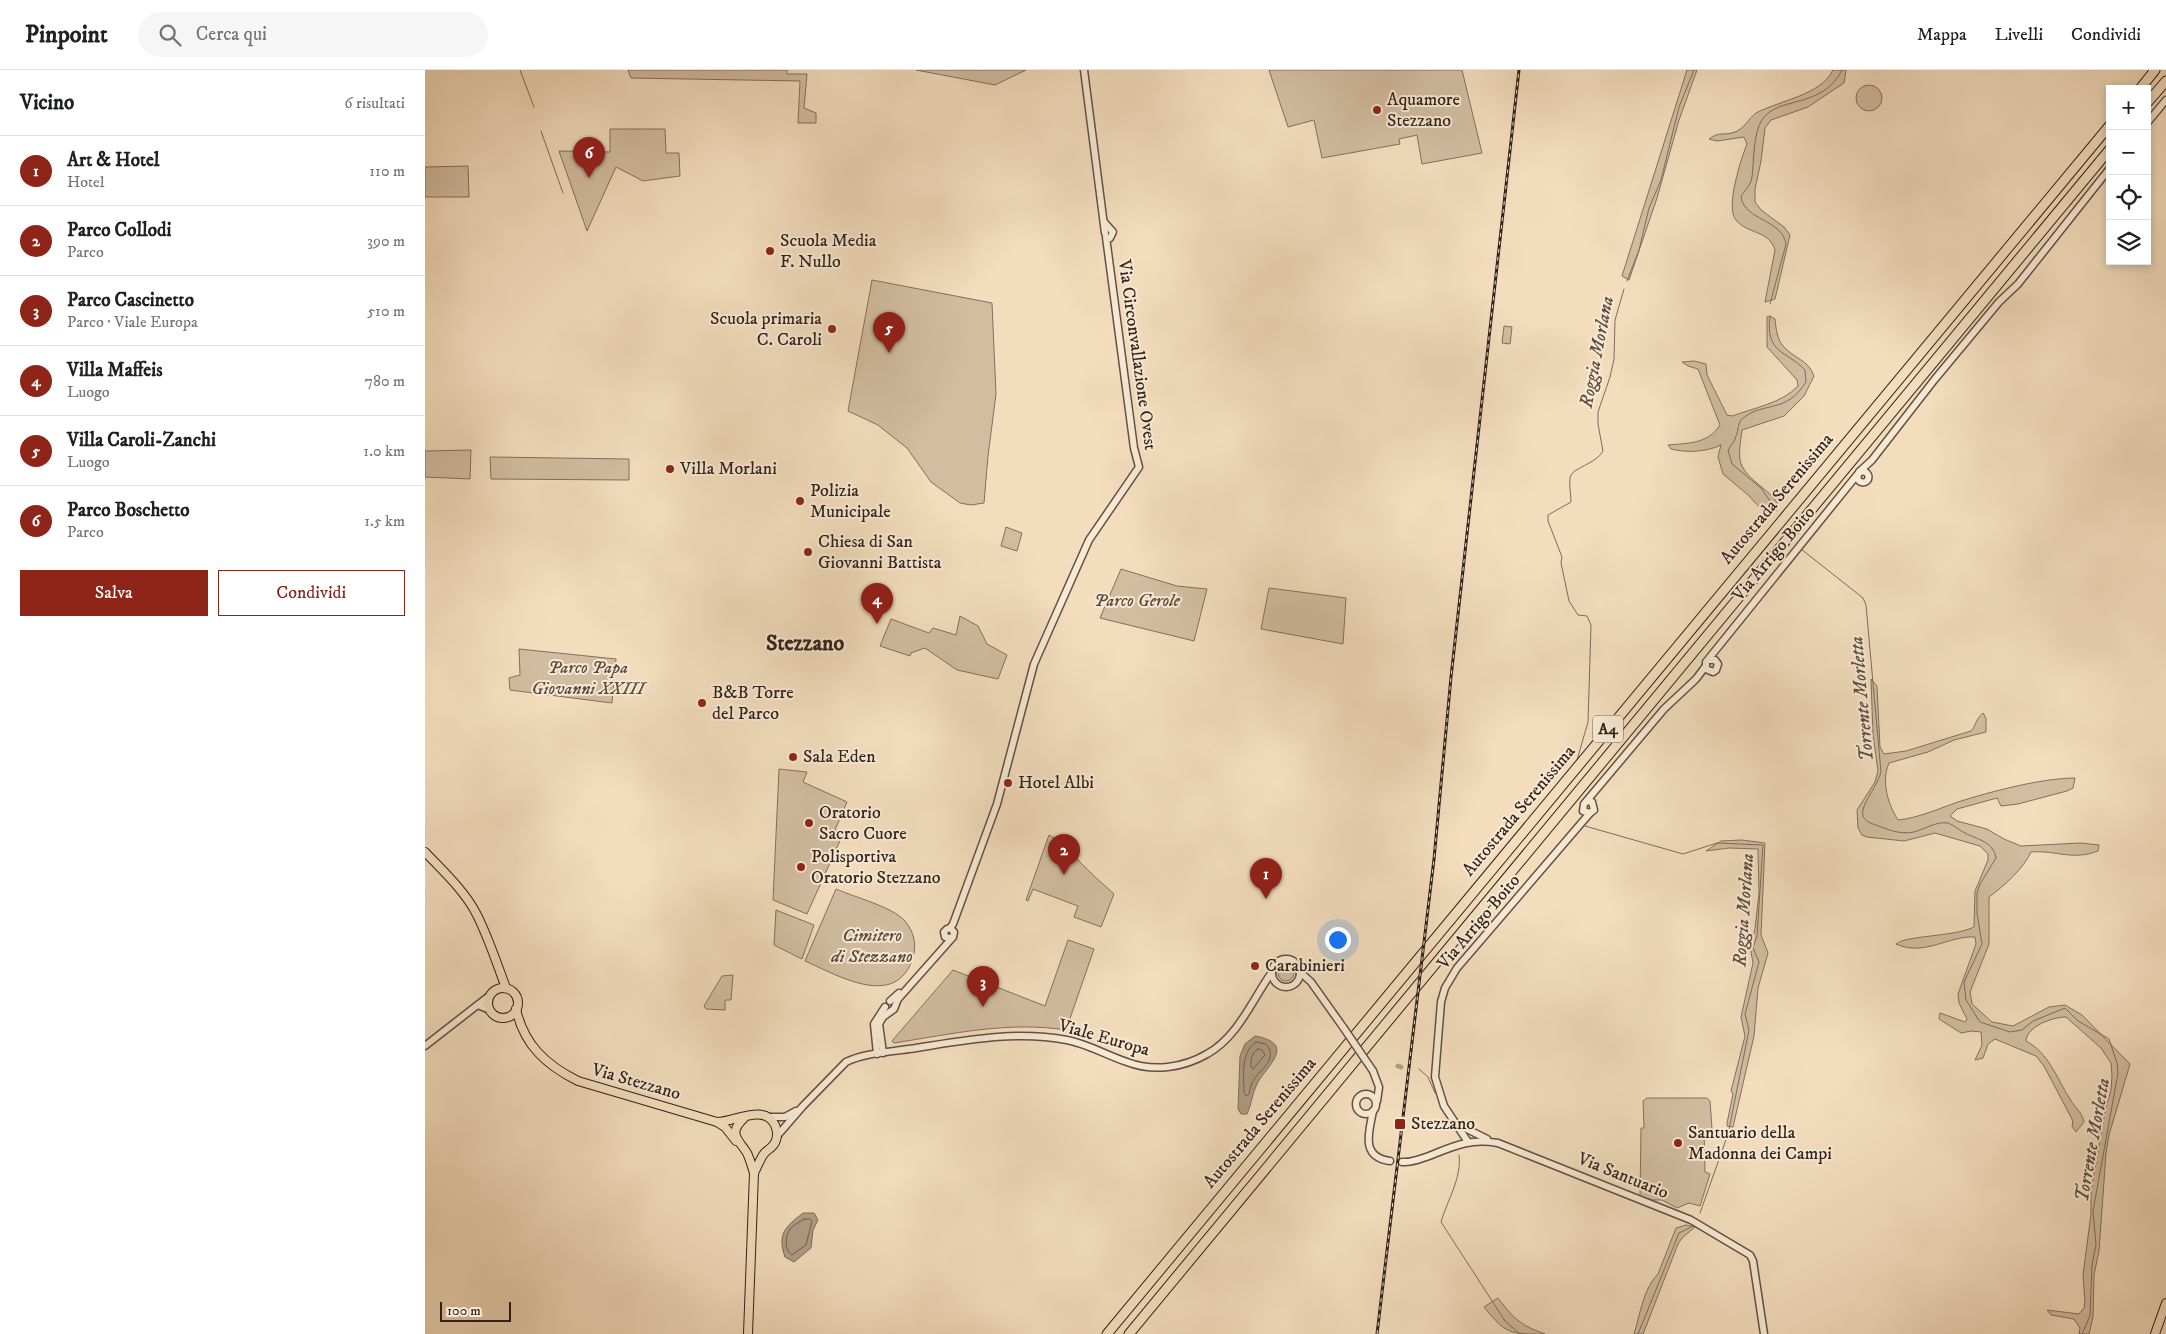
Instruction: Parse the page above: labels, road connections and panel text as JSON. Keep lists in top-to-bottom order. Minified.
{"streets":{"highway":["Autostrada Serenissima","A4"],"main road":["Via Stezzano"],"street":["Via Circonvallazione Ovest","Via Arrigo Boito","Viale Europa","Via Santuario"]},"crossings":[["Via Circonvallazione Ovest","Viale Europa"],["Via Arrigo Boito","Via Santuario"],["Viale Europa","Via Stezzano"]],"districts":["Stezzano"],"water":["Roggia Morlana","Torrente Morletta"],"parks":["Parco Gerole","Parco Papa Giovanni XXIII","Cimitero di Stezzano"],"places":{"other":["Aquamore Stezzano","Scuola Media F. Nullo","Scuola primaria C. Caroli","Villa Morlani","Polizia Municipale","Chiesa di San Giovanni Battista","B&B Torre del Parco","Sala Eden","Hotel Albi","Oratorio Sacro Cuore","Polisportiva Oratorio Stezzano","Carabinieri","Santuario della Madonna dei Campi"],"transit":["Stezzano"]},"scale_bar":"100 m","page":{"header":"Pinpoint","search":"Cerca qui","nav":["Mappa","Livelli","Condividi"],"heading":["Vicino","6 risultati"],"map_buttons":["+","−"],"list":[{"mark":"1","name":"Art & Hotel","note":"Hotel","value":"110 m"},{"mark":"2","name":"Parco Collodi","note":"Parco","value":"390 m"},{"mark":"3","name":"Parco Cascinetto","note":"Parco · Viale Europa","value":"510 m"},{"mark":"4","name":"Villa Maffeis","note":"Luogo","value":"780 m"},{"mark":"5","name":"Villa Caroli-Zanchi","note":"Luogo","value":"1.0 km"},{"mark":"6","name":"Parco Boschetto","note":"Parco","value":"1.5 km"}],"pins":["6","5","4","2","1","3"],"buttons":["Salva","Condividi"],"scale":"100 m"}}
